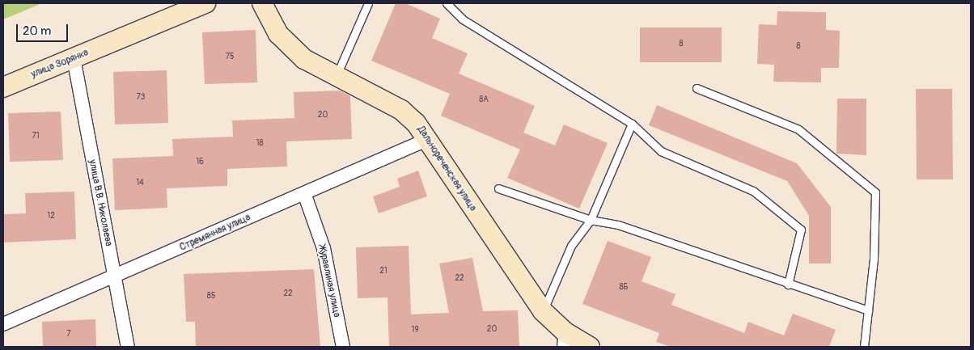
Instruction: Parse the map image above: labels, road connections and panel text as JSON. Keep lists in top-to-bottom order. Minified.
{"streets":{"street":["улица Зорянка","Дальнореченская улица","улица В.В. Николаева","Стремянная улица","Журавлиная улица"]},"crossings":[["улица Зорянка","улица В.В. Николаева"],["Дальнореченская улица","Стремянная улица"],["улица В.В. Николаева","Стремянная улица"],["Стремянная улица","Журавлиная улица"]],"house_numbers":["8","8","75","73","8А","20","71","18","16","14","12","21","22","8Б","22","85","20","19","7"],"scale_bar":"20 m"}
